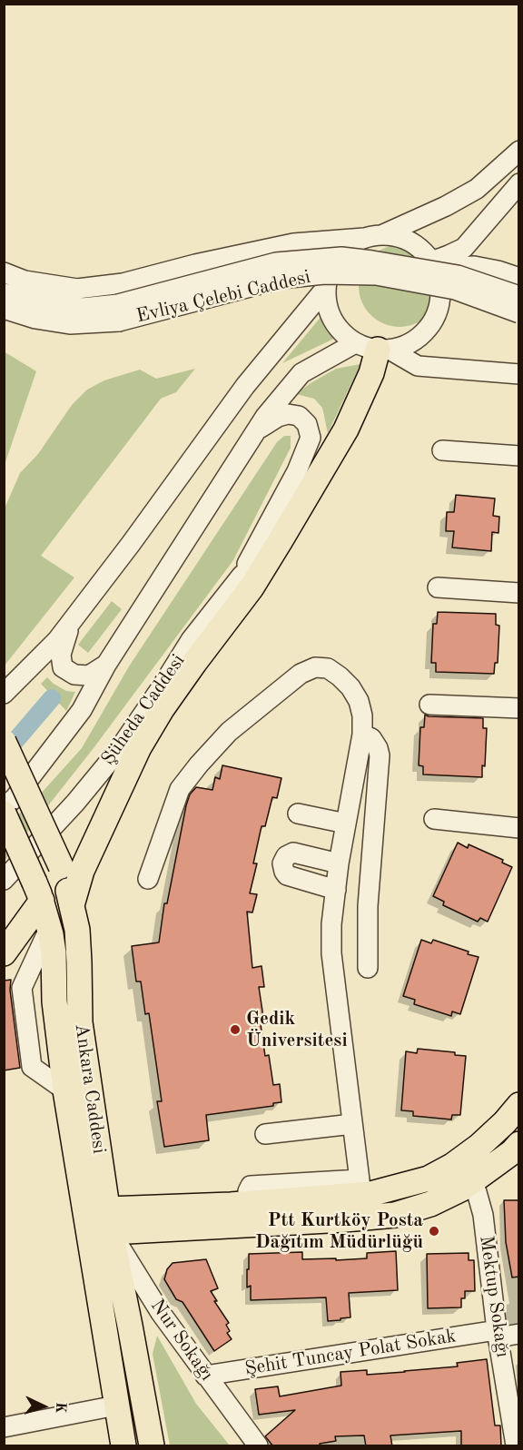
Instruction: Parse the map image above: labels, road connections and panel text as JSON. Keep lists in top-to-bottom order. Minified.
{"streets":{"main road":["Ankara Caddesi"],"street":["Evliya Çelebi Caddesi","Şüheda Caddesi","Mektup Sokağı","Nur Sokağı","Şehit Tuncay Polat Sokak"]},"crossings":[["Ankara Caddesi","Nur Sokağı"],["Mektup Sokağı","Şehit Tuncay Polat Sokak"],["Nur Sokağı","Şehit Tuncay Polat Sokak"]],"places":["Gedik Üniversitesi","Ptt Kurtköy Posta Dağıtım Müdürlüğü"],"north":"right"}
